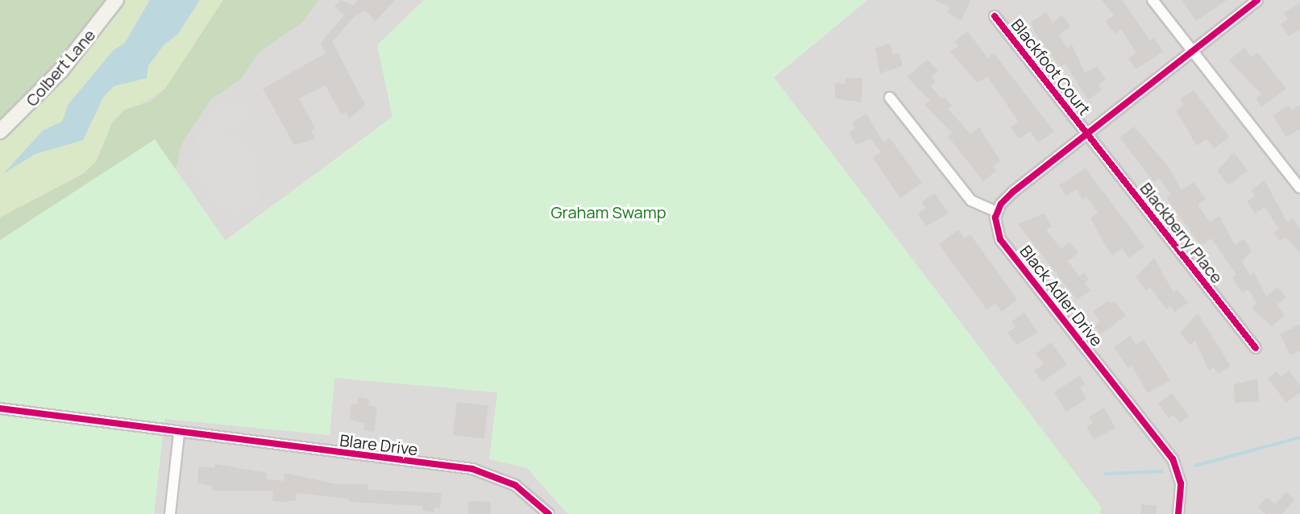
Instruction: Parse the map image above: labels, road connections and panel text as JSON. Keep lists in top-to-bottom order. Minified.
{"streets":{"street":["Blackfoot Court","Colbert Lane","Blackberry Place","Black Adler Drive","Blare Drive"]},"crossings":[["Blackfoot Court","Blackberry Place"]],"parks":["Graham Swamp"]}
